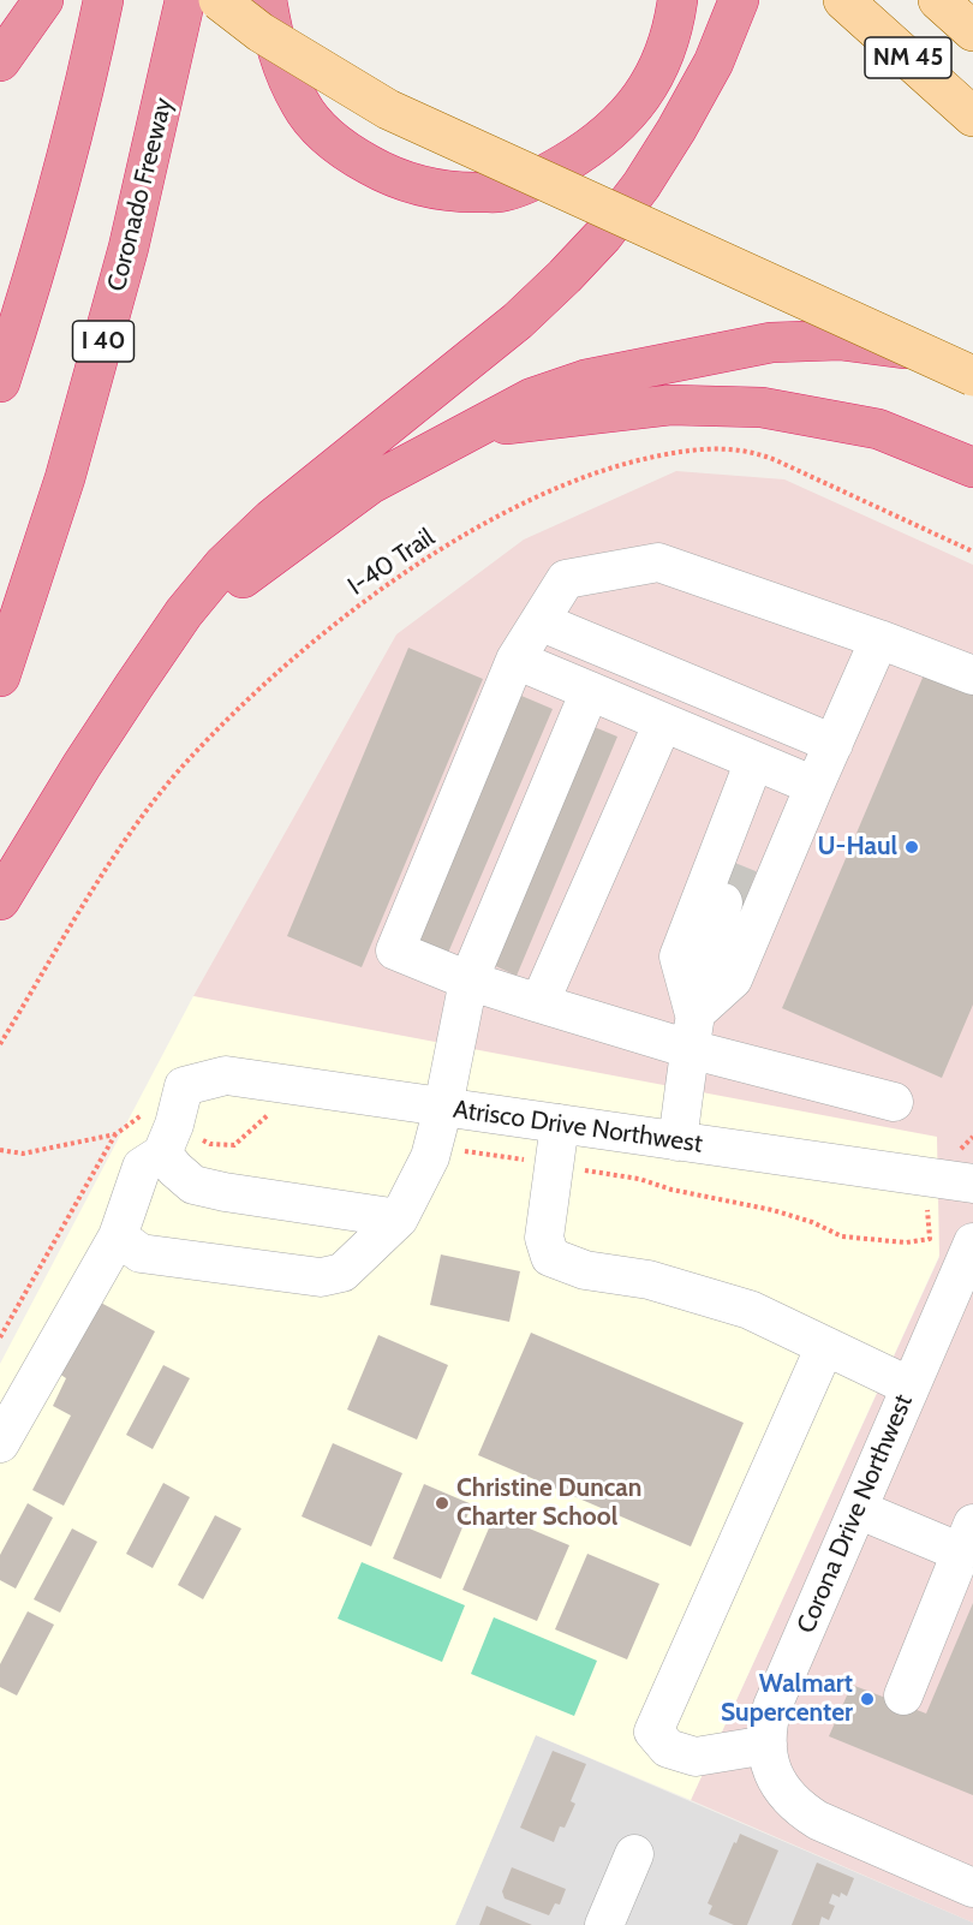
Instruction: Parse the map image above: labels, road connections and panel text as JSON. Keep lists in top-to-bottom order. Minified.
{"streets":{"highway":["Coronado Freeway","I 40"],"main road":["NM 45"],"street":["Atrisco Drive Northwest","Corona Drive Northwest"],"path":["I-40 Trail"]},"places":["U-Haul","Christine Duncan Charter School","Walmart Supercenter"]}
